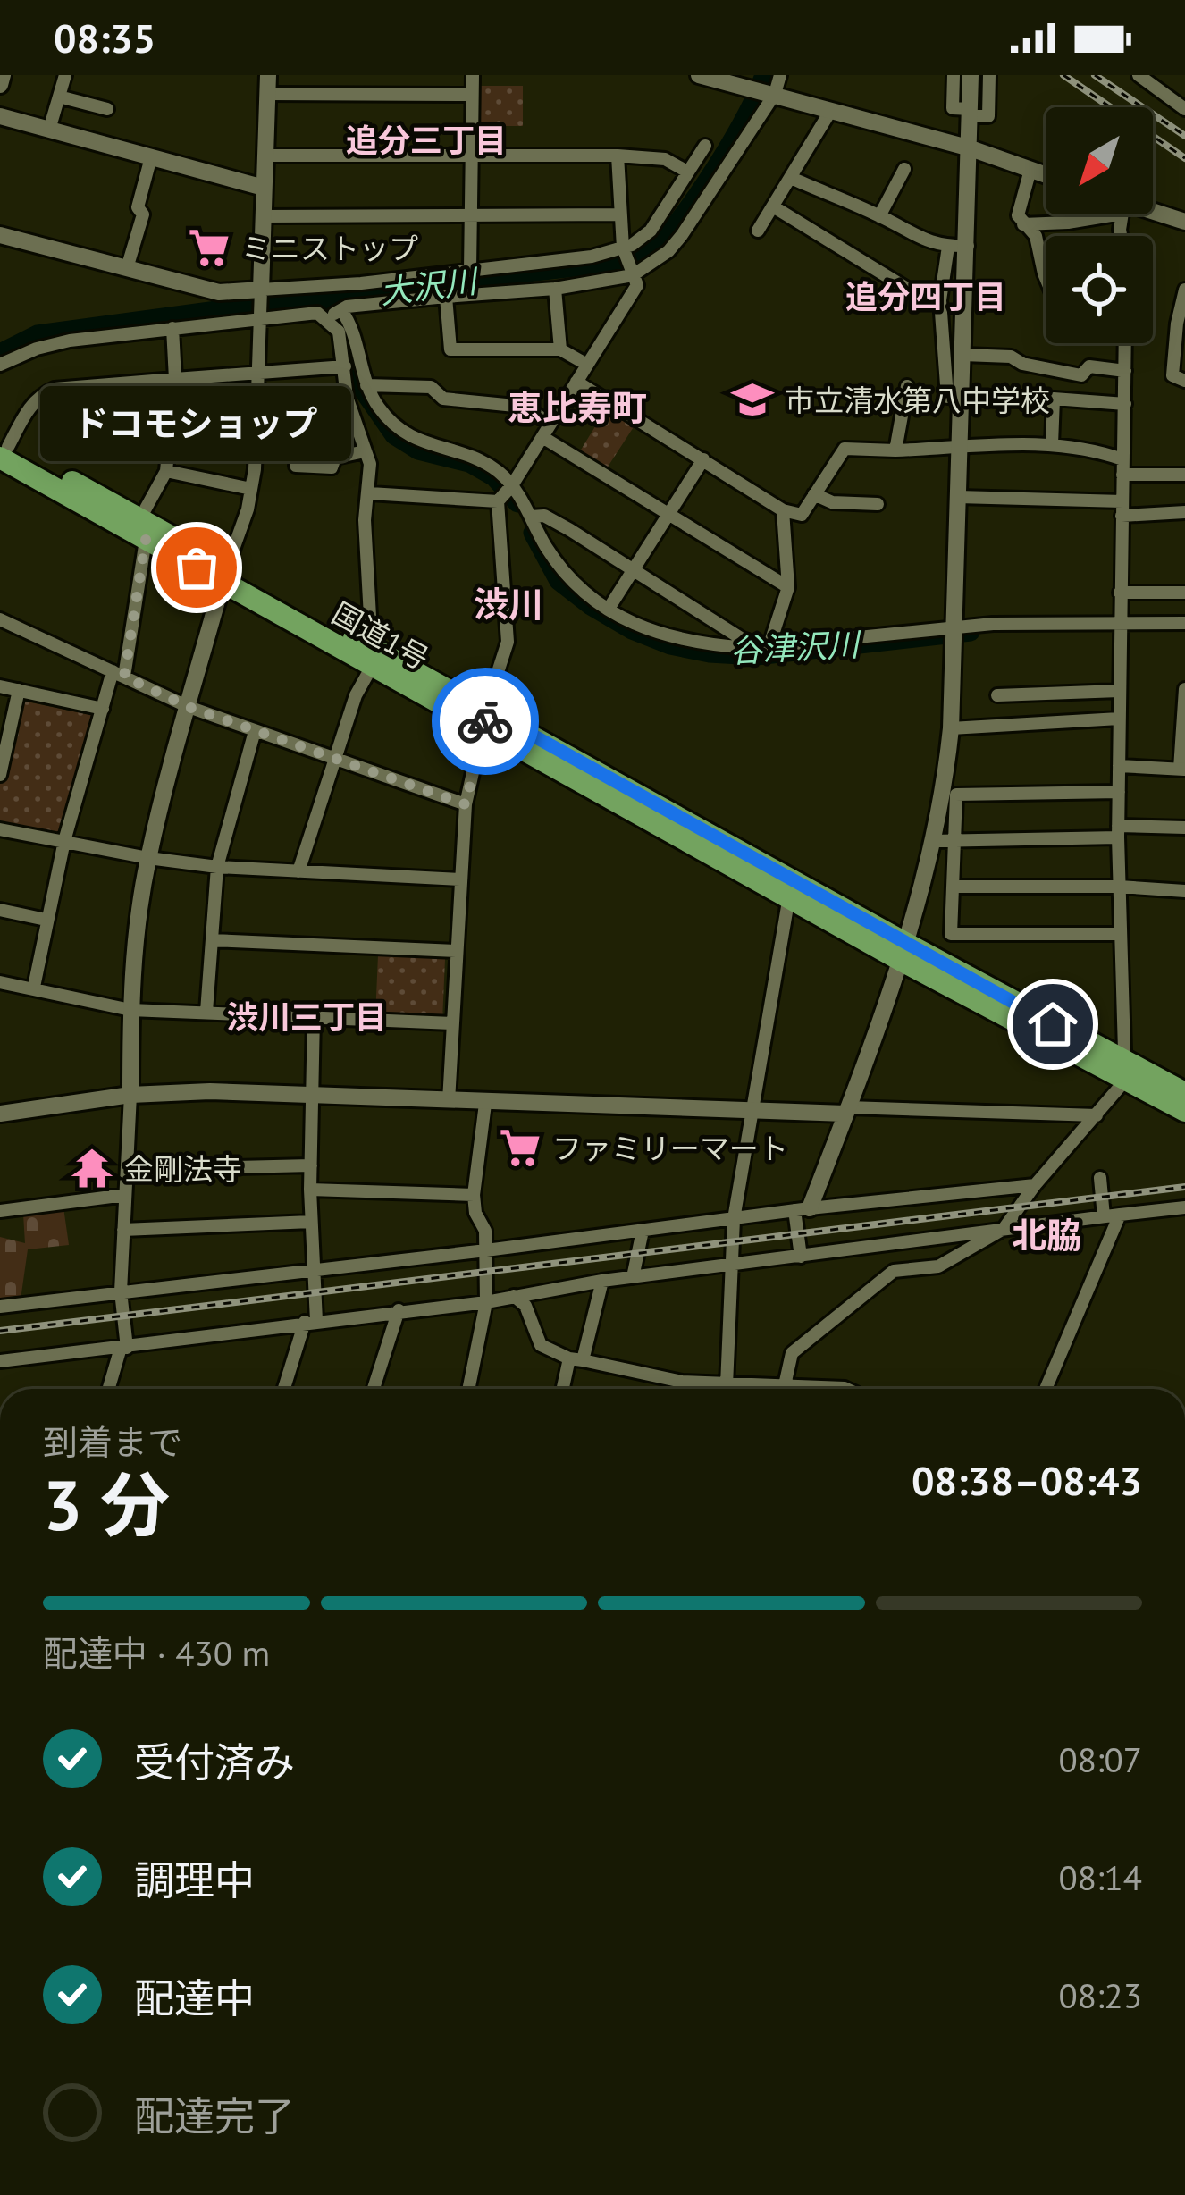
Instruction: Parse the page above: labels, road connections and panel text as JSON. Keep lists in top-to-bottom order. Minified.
{"streets":{"highway":["国道1号"]},"districts":["追分三丁目","追分四丁目","恵比寿町","渋川","渋川三丁目","北脇"],"water":["大沢川","谷津沢川"],"places":{"supermarket":["ミニストップ","ファミリーマート"],"school or university":["市立清水第八中学校"],"other":["ドコモショップ"],"temple":["金剛法寺"]},"north":"bottom left","page":{"status":"08:35","bubble":"ドコモショップ","heading":["3 分","到着まで","08:38–08:43"],"bar":"配達中 · 430 m","list":[["受付済み","08:07"],["調理中","08:14"],["配達中","08:23"],"配達完了"]}}
